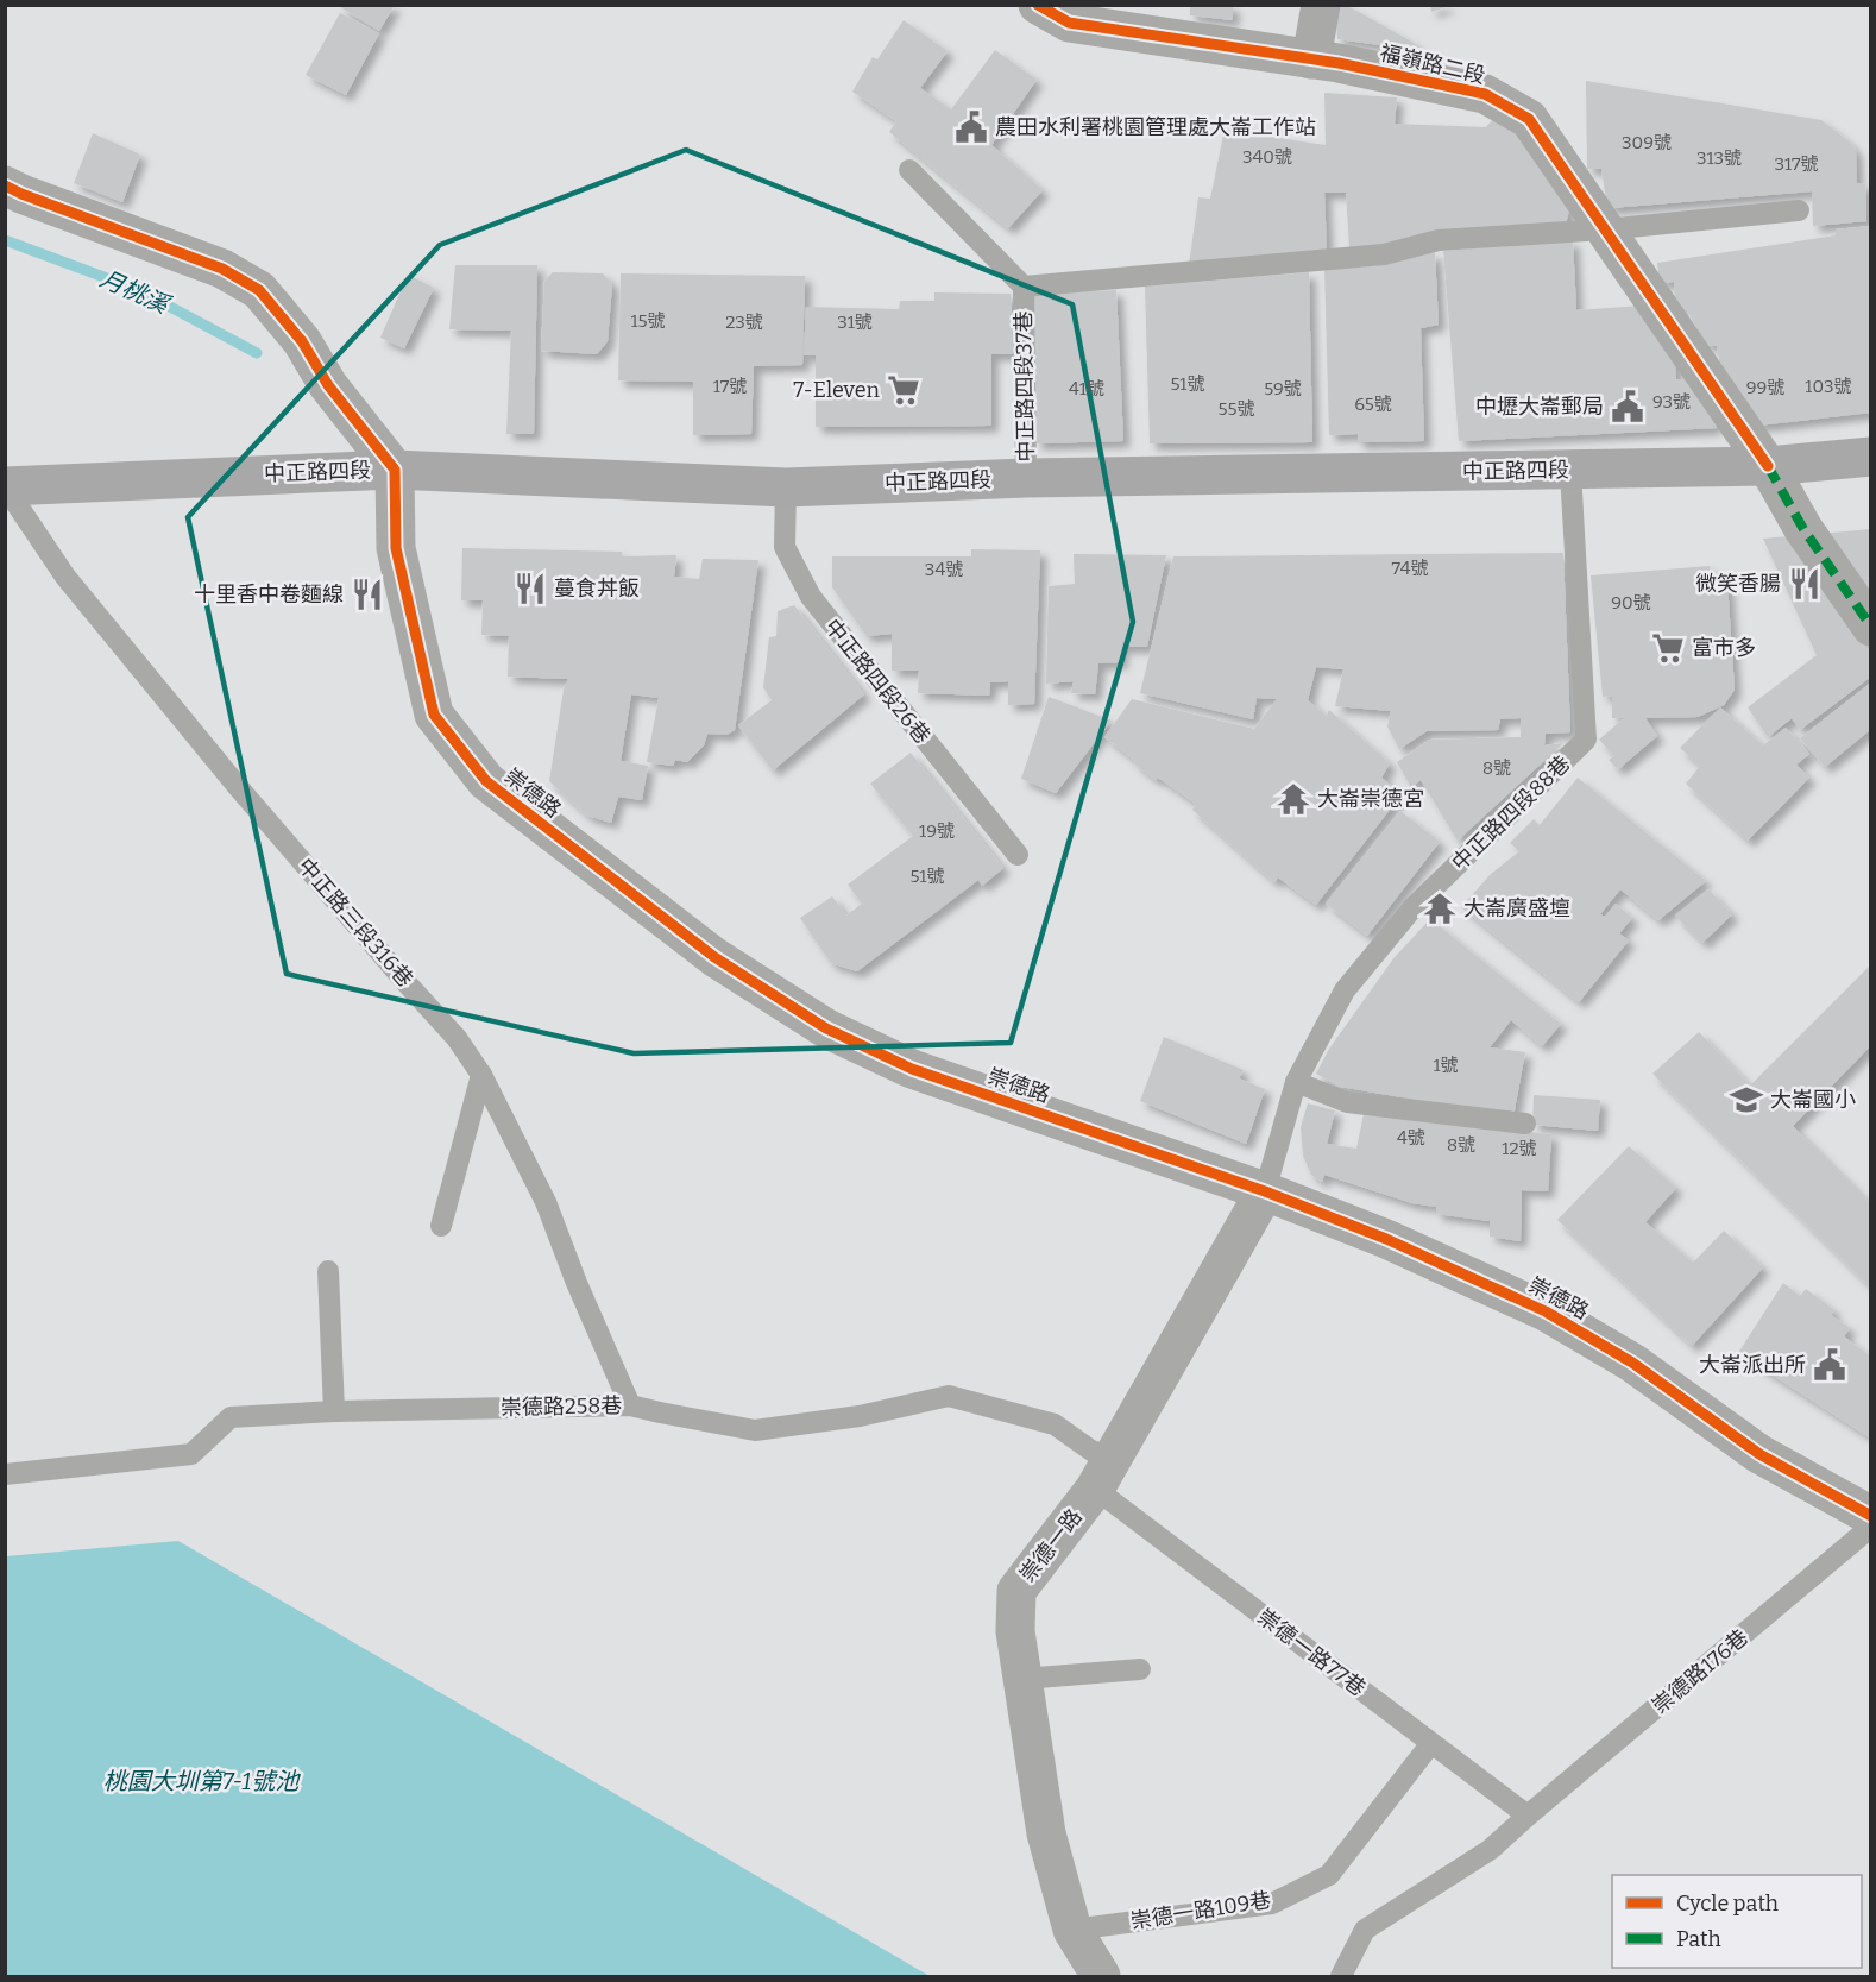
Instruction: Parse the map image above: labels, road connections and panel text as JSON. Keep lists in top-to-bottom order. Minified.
{"streets":{"main road":["中正路四段"],"street":["福嶺路二段","崇德路","崇德一路"],"lane":["中正路四段37巷","中正路四段26巷","中正路四段88巷","中正路三段316巷","崇德路258巷","崇德一路77巷","崇德路176巷","崇德一路109巷"]},"crossings":[["福嶺路二段","中正路四段"],["中正路四段37巷","中正路四段"],["中正路四段","中正路四段26巷"],["中正路四段","崇德路"],["中正路四段","中正路四段88巷"],["中正路四段","中正路三段316巷"],["崇德路","中正路四段88巷"],["崇德路","崇德一路"],["中正路四段88巷","崇德一路"],["中正路三段316巷","崇德路258巷"],["崇德路258巷","崇德一路"],["崇德路258巷","崇德一路77巷"],["崇德一路","崇德一路77巷"],["崇德一路","崇德一路109巷"],["崇德一路77巷","崇德路176巷"],["崇德一路77巷","崇德一路109巷"]],"water":["月桃溪","桃園大圳第7-1號池"],"places":{"public building":["農田水利署桃園管理處大崙工作站","中壢大崙郵局","大崙派出所"],"supermarket":["7-Eleven","富市多"],"restaurant":["微笑香腸","蔓食丼飯","十里香中卷麵線"],"temple":["大崙崇德宮","大崙廣盛壇"],"school or university":["大崙國小"]},"house_numbers":["309號","340號","313號","317號","15號","23號","31號","51號","17號","103號","99號","41號","59號","93號","65號","55號","74號","34號","90號","8號","19號","51號","1號","4號","8號","12號"],"legend":["Cycle path","Path"]}
